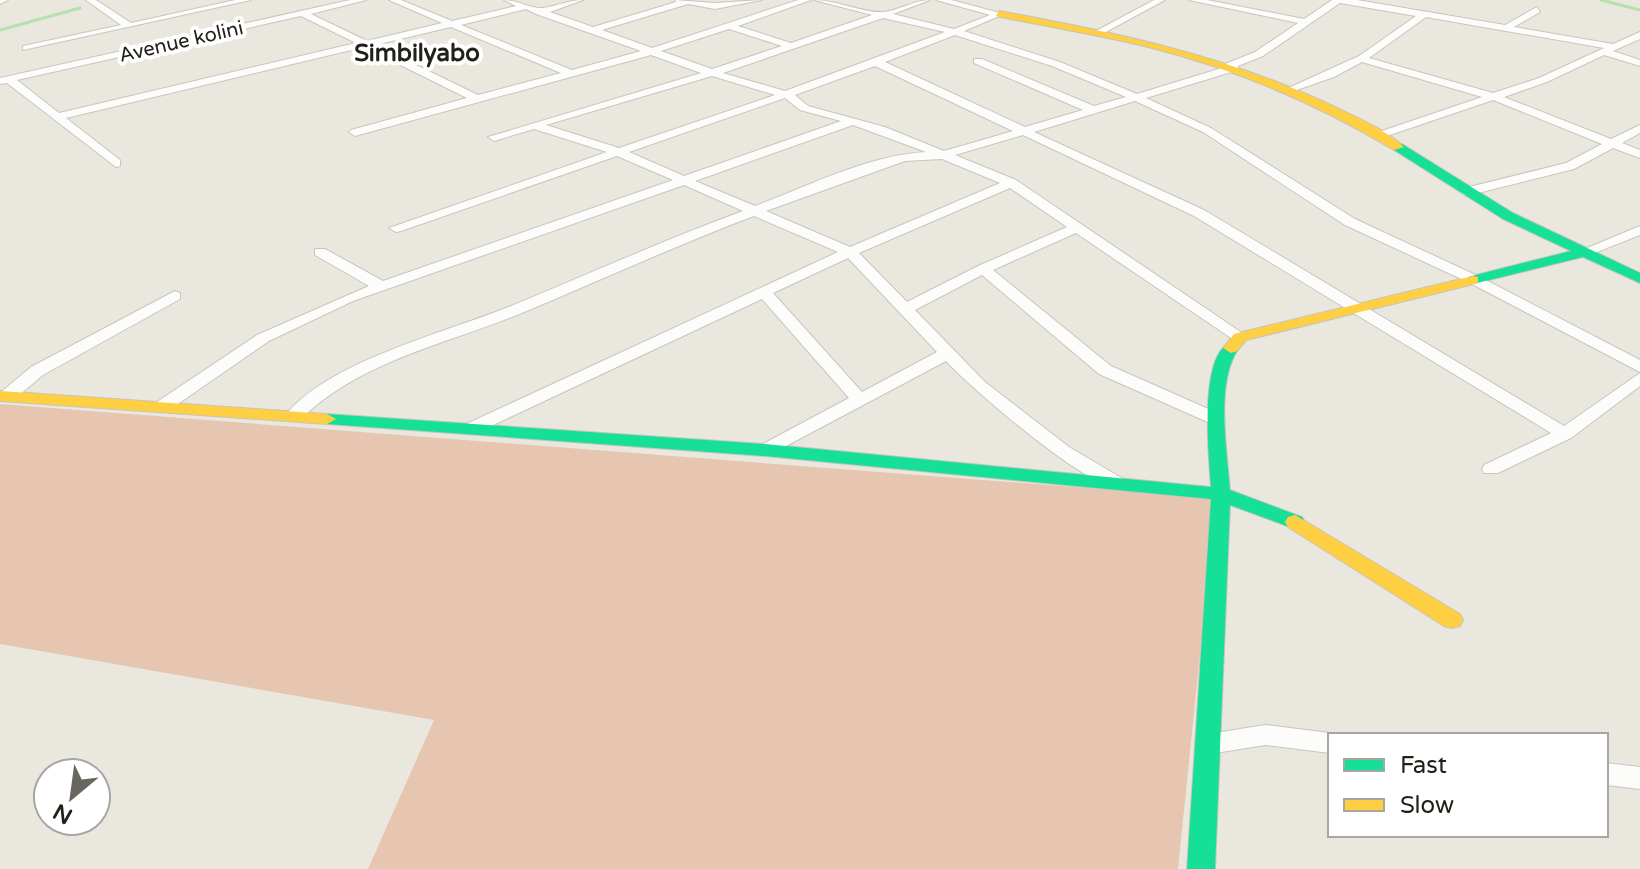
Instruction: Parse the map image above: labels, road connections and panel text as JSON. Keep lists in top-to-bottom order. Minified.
{"streets":{"street":["Avenue kolini"]},"districts":["Simbilyabo"],"legend":["Fast","Slow"],"north":"bottom left"}
